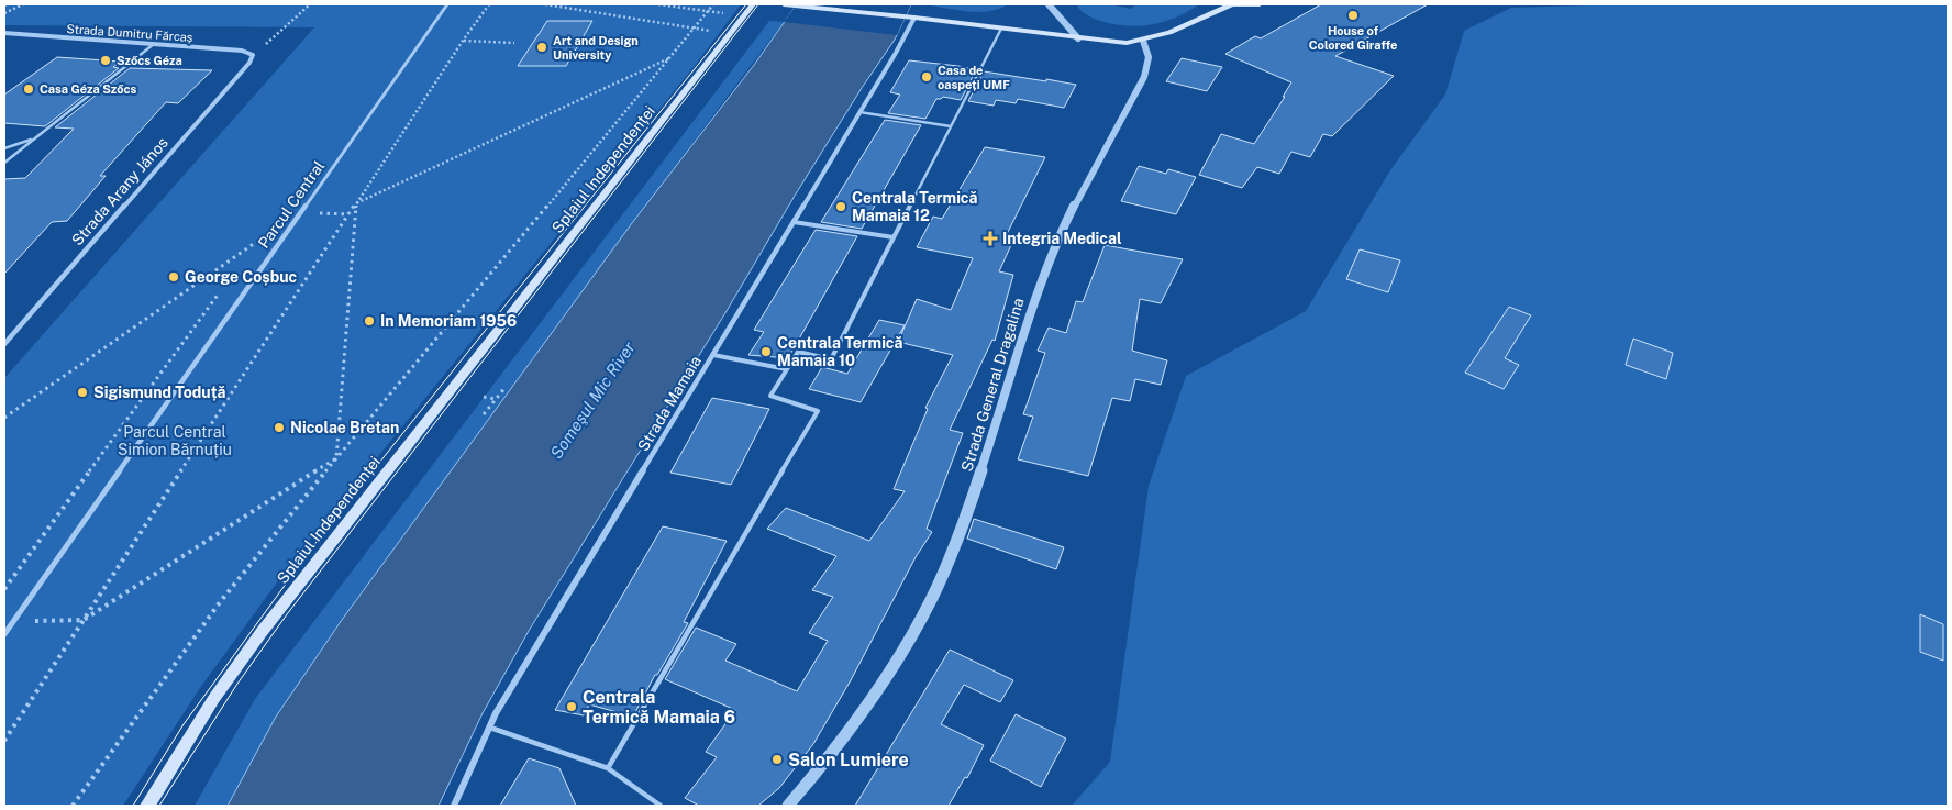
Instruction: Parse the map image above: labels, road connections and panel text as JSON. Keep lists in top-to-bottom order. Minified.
{"streets":{"main road":["Splaiul Independenței"],"street":["Strada Dumitru Fărcaș","Strada Arany János","Parcul Central","Strada General Dragalina","Strada Mamaia"]},"crossings":[["Strada Dumitru Fărcaș","Strada Arany János"]],"water":["Someşul Mic River"],"parks":["Parcul Central Simion Bărnuțiu"],"places":{"other":["House of Colored Giraffe","Art and Design University","Szőcs Géza","Casa de oaspeți UMF","Casa Géza Szőcs","Centrala Termică Mamaia 12","George Coșbuc","In Memoriam 1956","Centrala Termică Mamaia 10","Sigismund Toduță","Nicolae Bretan","Centrala Termică Mamaia 6","Salon Lumiere"],"health":["Integria Medical"]}}
